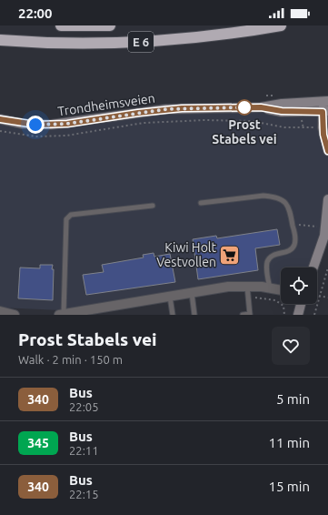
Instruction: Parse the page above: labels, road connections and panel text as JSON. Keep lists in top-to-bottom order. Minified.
{"streets":{"highway":["E 6"],"main road":["Trondheimsveien"]},"places":{"other":["Prost Stabels vei"],"supermarket":["Kiwi Holt Vestvollen"]},"lines":["bus line 340"],"page":{"status":"22:00","heading":["Prost Stabels vei","Walk · 2 min · 150 m"],"list":[{"mark":"340","name":"Bus","note":"22:05","value":"5 min"},{"mark":"345","name":"Bus","note":"22:11","value":"11 min"},{"mark":"340","name":"Bus","note":"22:15","value":"15 min"}]}}
